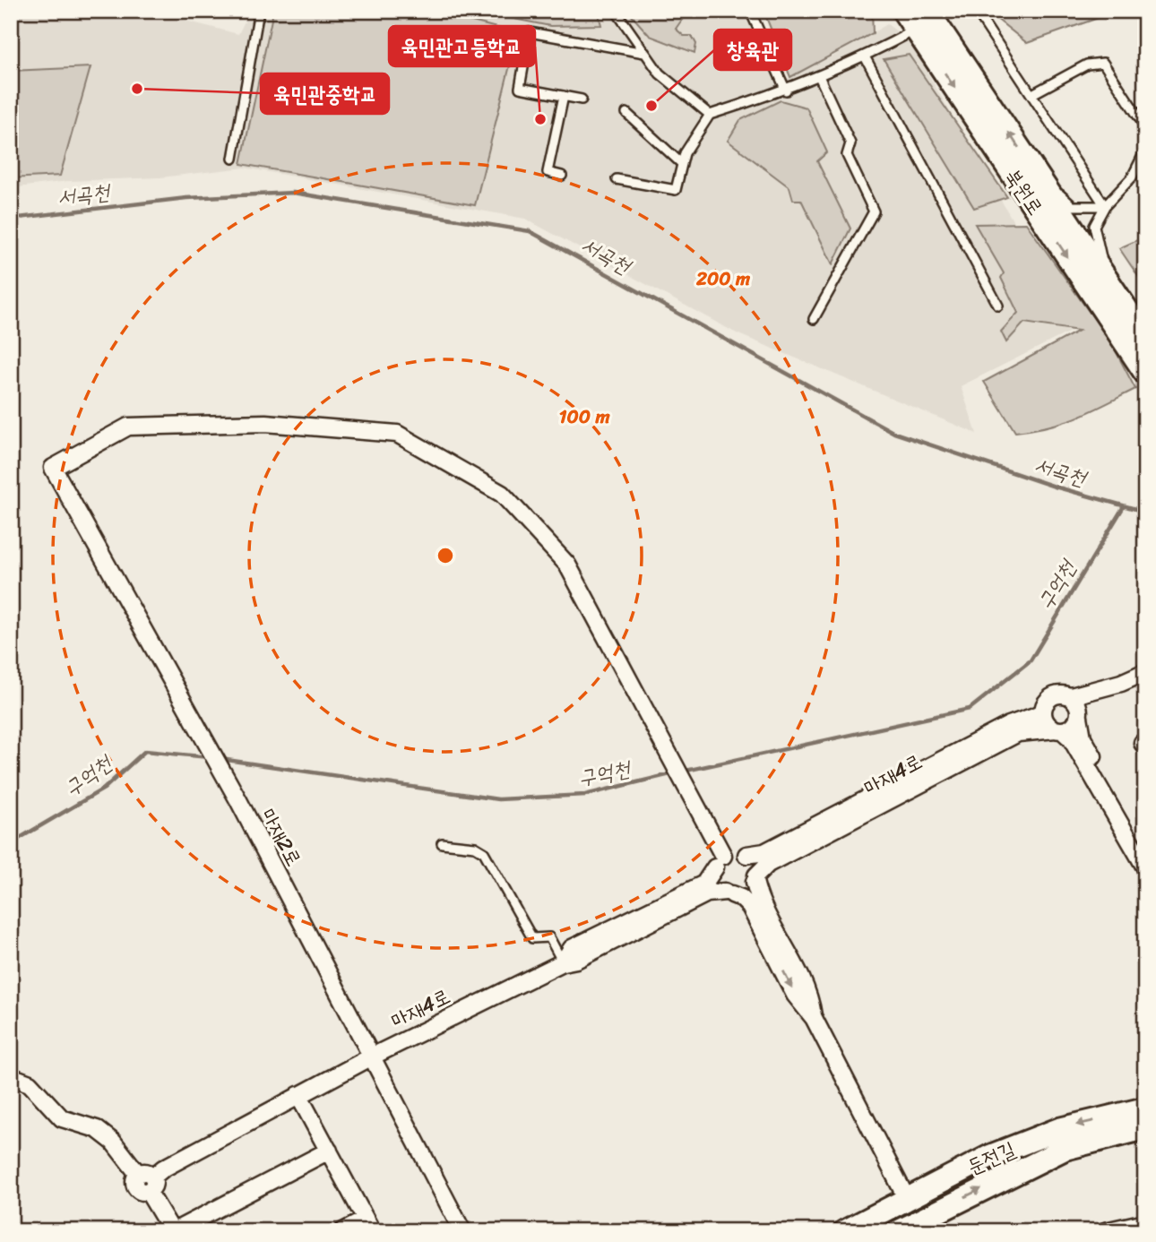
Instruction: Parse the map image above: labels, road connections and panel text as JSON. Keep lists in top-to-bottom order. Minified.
{"streets":{"street":["북원로","마재4로","마재2로","둔전길"]},"crossings":[["마재4로","마재2로"]],"water":["서곡천","구억천"],"places":["육민관중학교","창육관","육민관고등학교"],"rings":["200 m","100 m"]}
